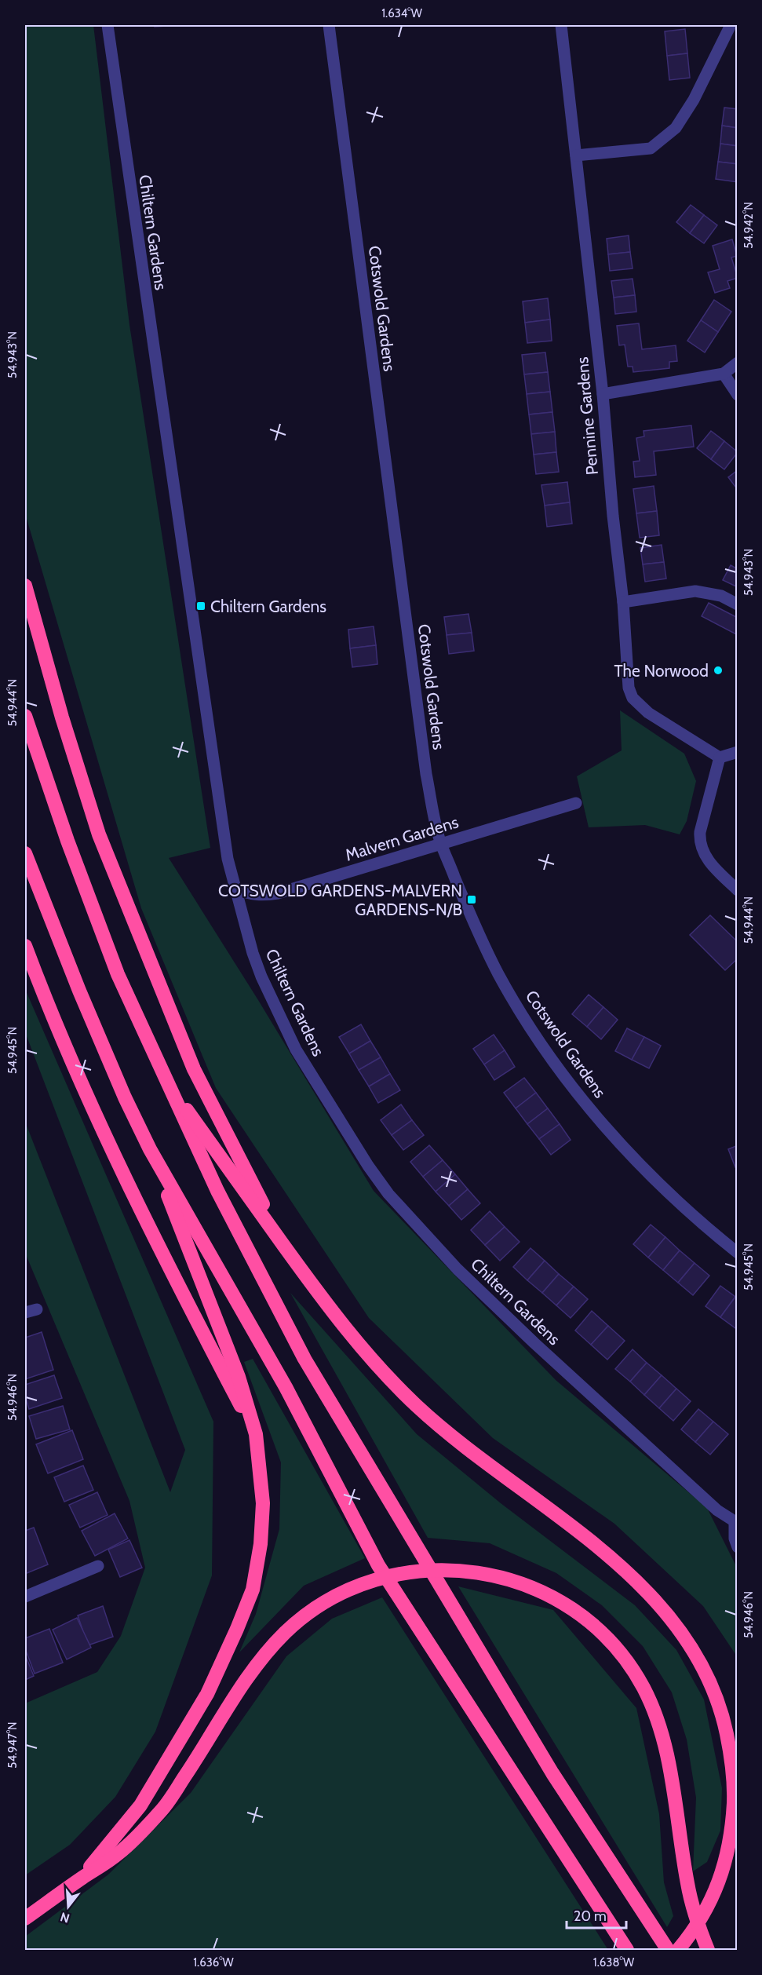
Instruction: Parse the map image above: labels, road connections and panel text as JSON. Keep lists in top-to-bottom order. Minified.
{"streets":{"street":["Chiltern Gardens","Cotswold Gardens","Pennine Gardens","Malvern Gardens"]},"crossings":[["Chiltern Gardens","Malvern Gardens"],["Cotswold Gardens","Malvern Gardens"]],"places":{"transit":["Chiltern Gardens","COTSWOLD GARDENS-MALVERN GARDENS-N/B"],"other":["The Norwood"]},"scale_bar":"20 m","north":"bottom","coordinates":["1.634°W","54.942°N","54.943°N","54.944°N","54.945°N","54.946°N","54.947°N","1.636°W","1.638°W"]}
